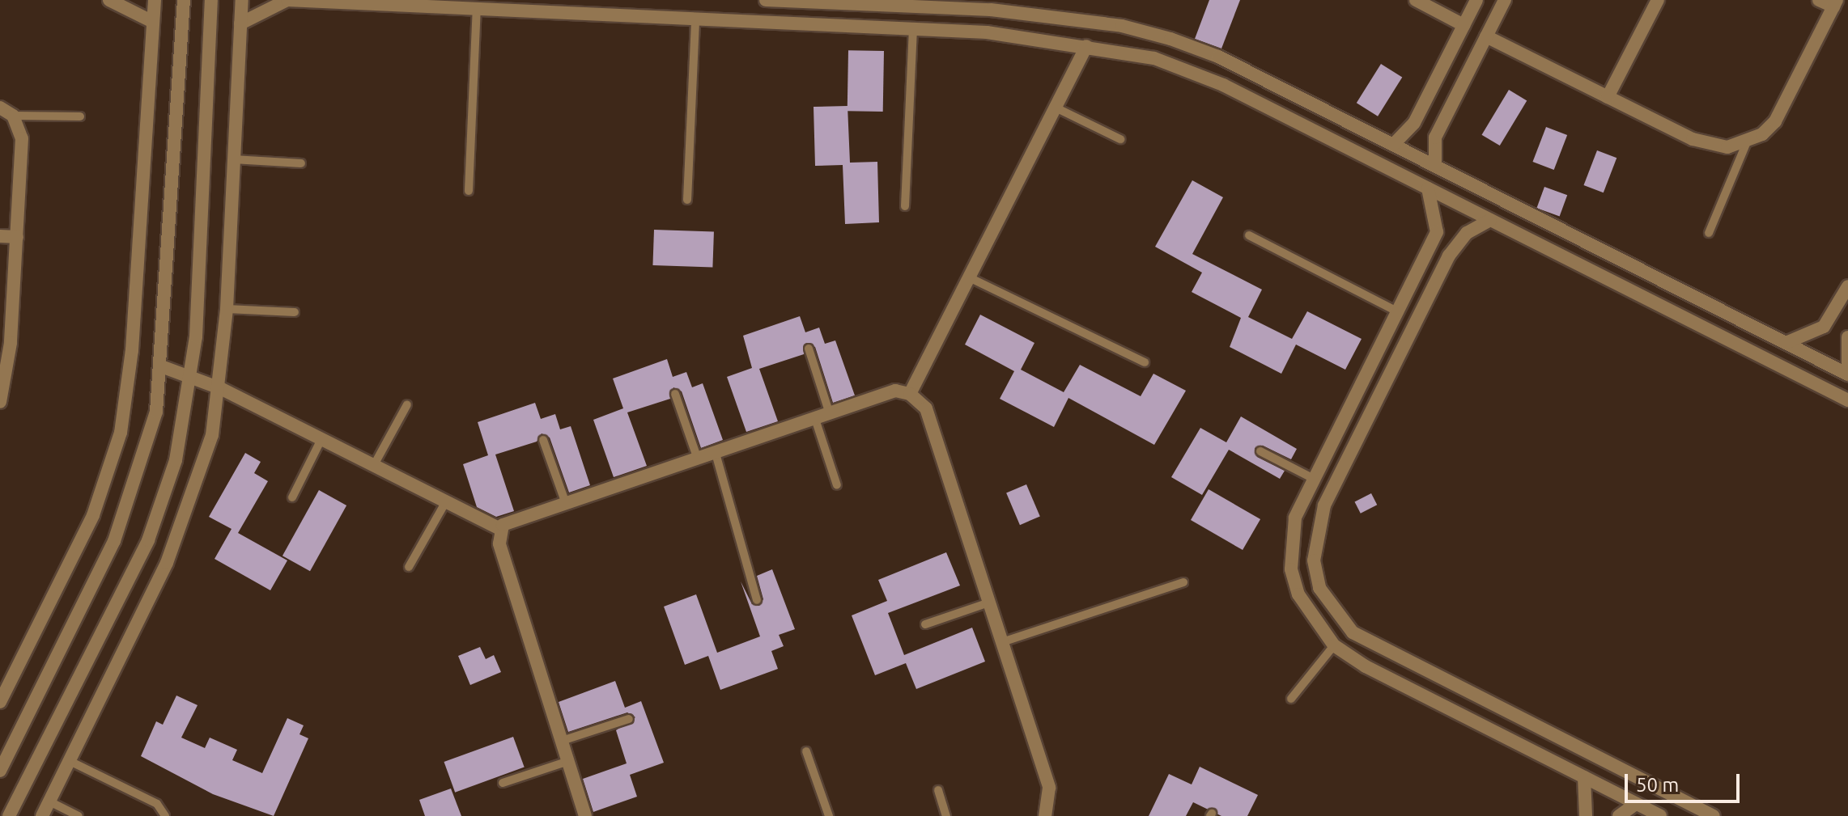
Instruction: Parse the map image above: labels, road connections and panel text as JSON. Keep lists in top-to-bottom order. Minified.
{"scale_bar":"50 m"}
